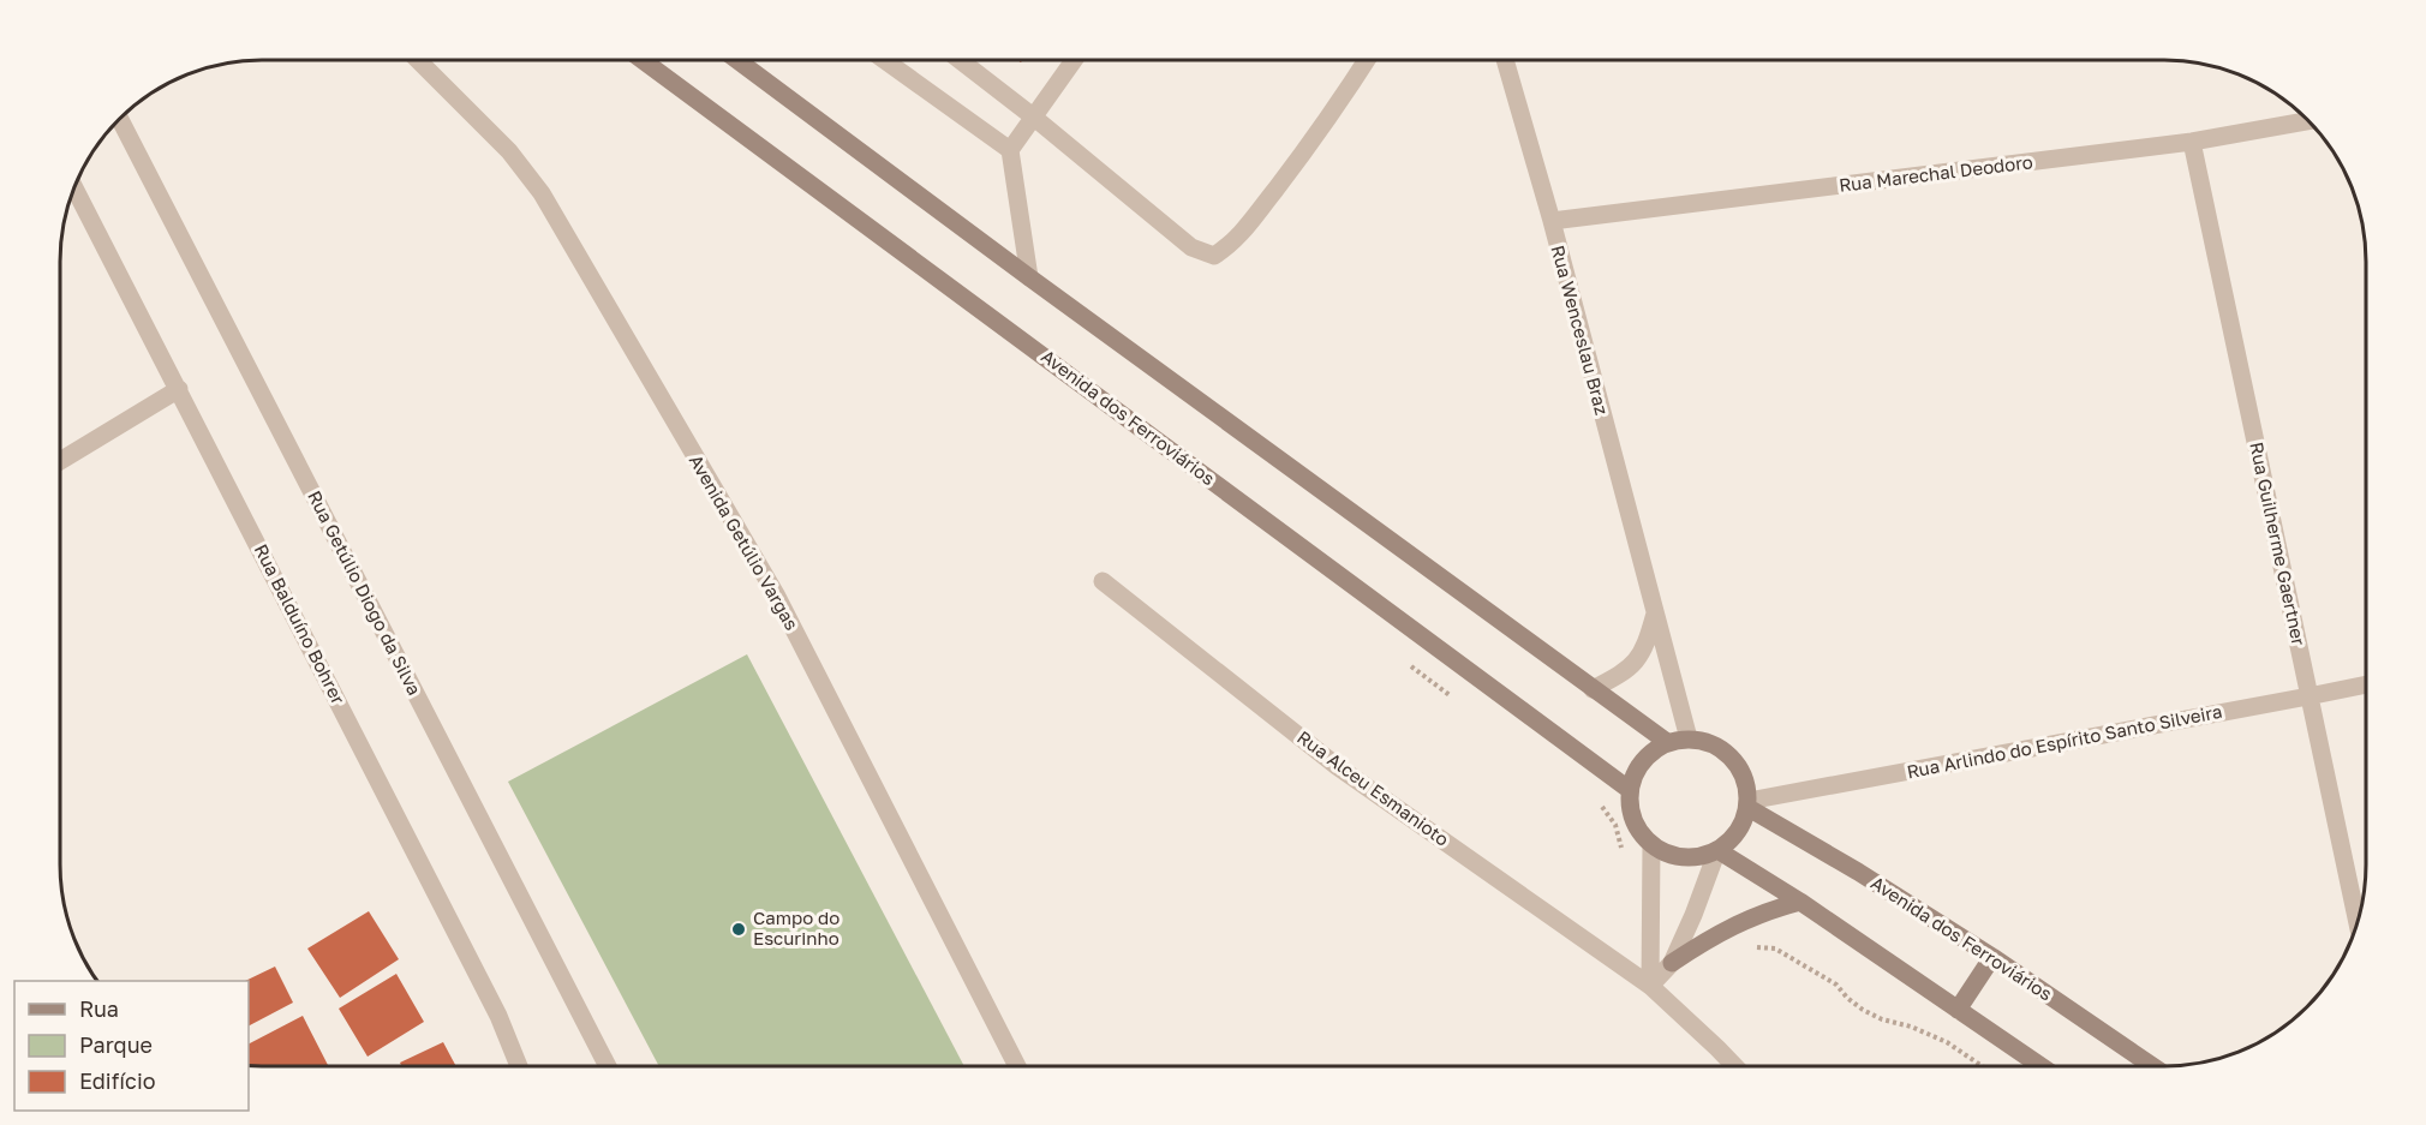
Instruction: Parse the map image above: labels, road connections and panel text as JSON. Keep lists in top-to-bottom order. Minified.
{"streets":{"main road":["Avenida dos Ferroviários"],"street":["Rua Marechal Deodoro","Rua Wenceslau Braz","Avenida Getúlio Vargas","Rua Guilherme Gaertner","Rua Getúlio Diogo da Silva","Rua Balduíno Bohrer","Rua Arlindo do Espírito Santo Silveira","Rua Alceu Esmanioto"]},"crossings":[["Rua Marechal Deodoro","Rua Wenceslau Braz"],["Rua Marechal Deodoro","Rua Guilherme Gaertner"],["Rua Wenceslau Braz","Avenida dos Ferroviários"],["Rua Wenceslau Braz","Rua Arlindo do Espírito Santo Silveira"],["Avenida dos Ferroviários","Rua Arlindo do Espírito Santo Silveira"],["Rua Guilherme Gaertner","Rua Arlindo do Espírito Santo Silveira"]],"places":["Campo do Escurinho"],"legend":["Rua","Parque","Edifício"]}
